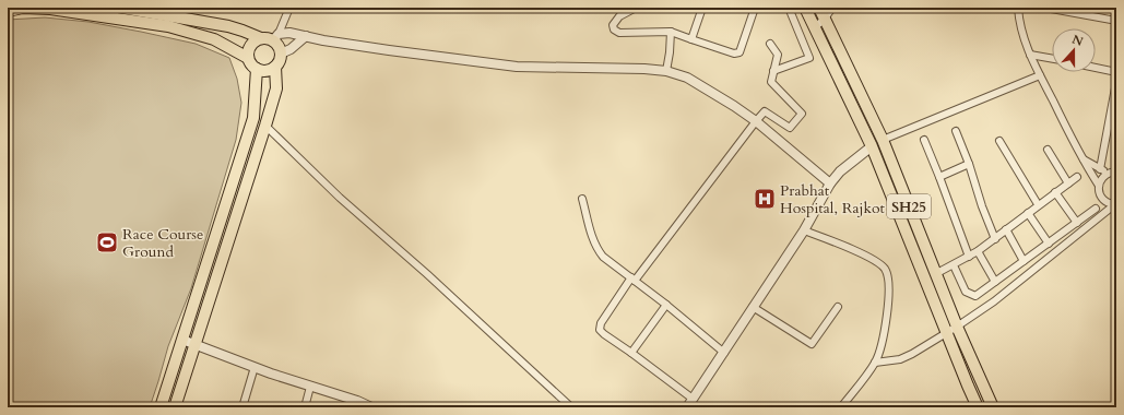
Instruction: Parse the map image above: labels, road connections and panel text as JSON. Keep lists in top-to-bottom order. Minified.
{"streets":{"main road":["SH25"]},"places":{"hospital":["Prabhat Hospital, Rajkot"],"sports":["Race Course Ground"]},"north":"top"}
